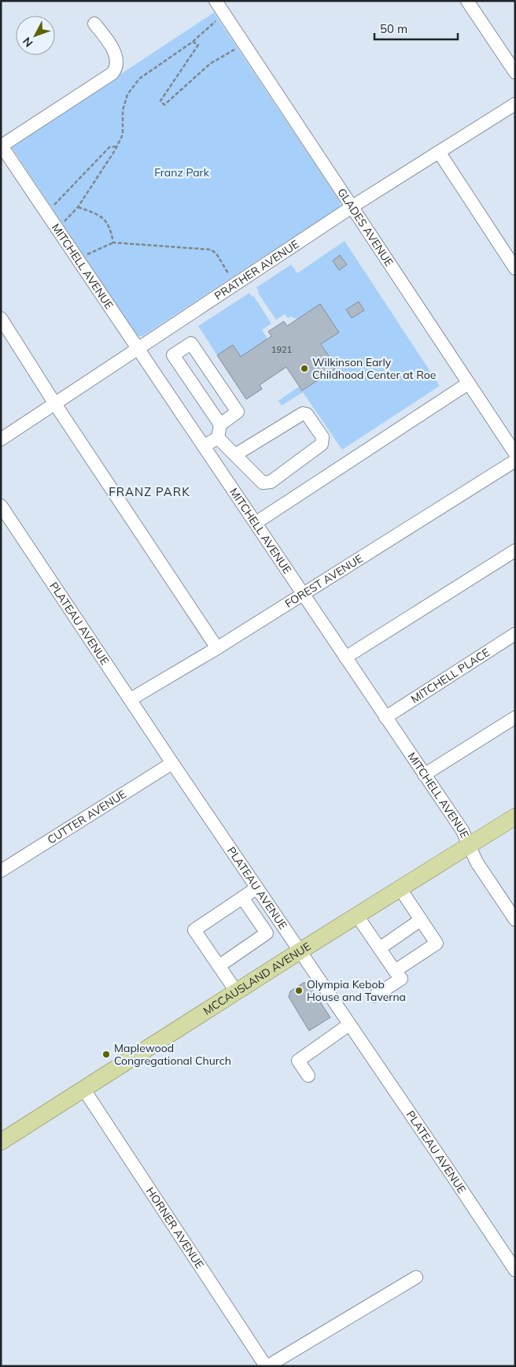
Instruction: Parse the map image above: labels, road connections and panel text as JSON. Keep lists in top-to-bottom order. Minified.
{"streets":{"main road":["MCCAUSLAND AVENUE"],"street":["GLADES AVENUE","MITCHELL AVENUE","PRATHER AVENUE","FOREST AVENUE","PLATEAU AVENUE","MITCHELL PLACE","CUTTER AVENUE","HORNER AVENUE"]},"crossings":[["GLADES AVENUE","PRATHER AVENUE"],["MITCHELL AVENUE","PRATHER AVENUE"],["MITCHELL AVENUE","FOREST AVENUE"],["MITCHELL AVENUE","MITCHELL PLACE"],["MITCHELL AVENUE","MCCAUSLAND AVENUE"],["FOREST AVENUE","PLATEAU AVENUE"],["PLATEAU AVENUE","CUTTER AVENUE"],["PLATEAU AVENUE","MCCAUSLAND AVENUE"],["MCCAUSLAND AVENUE","HORNER AVENUE"]],"districts":["FRANZ PARK"],"parks":["Franz Park"],"places":["Wilkinson Early Childhood Center at Roe","Olympia Kebob House and Taverna","Maplewood Congregational Church"],"house_numbers":["1921"],"scale_bar":"50 m","north":"bottom left"}
